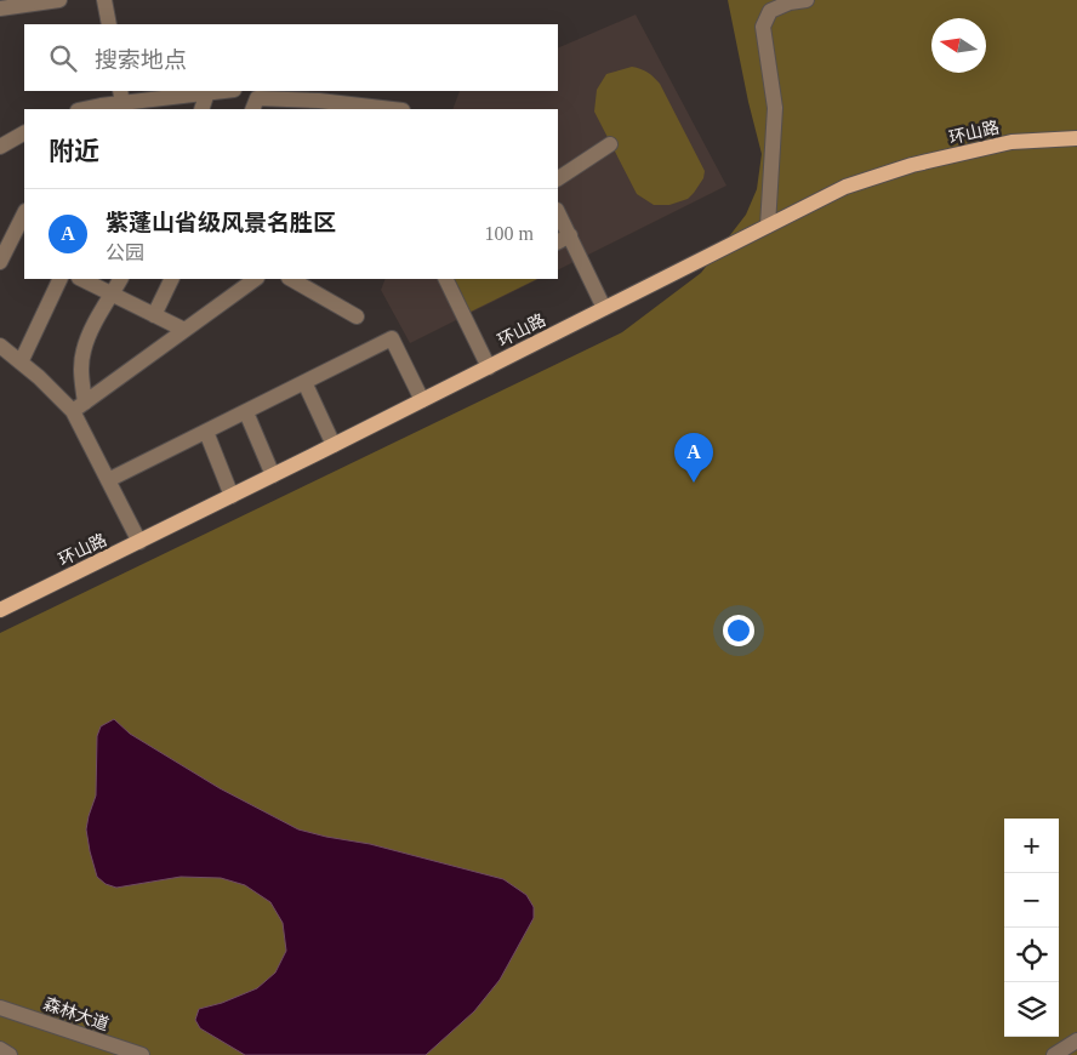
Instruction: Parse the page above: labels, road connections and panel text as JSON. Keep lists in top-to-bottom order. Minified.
{"streets":{"main road":["环山路"],"street":["森林大道"]},"north":"left","page":{"search":"搜索地点","heading":"附近","list":[{"mark":"A","name":"紫蓬山省级风景名胜区","note":"公园","value":"100 m"}],"pins":"A","map_buttons":["+","−"]}}
